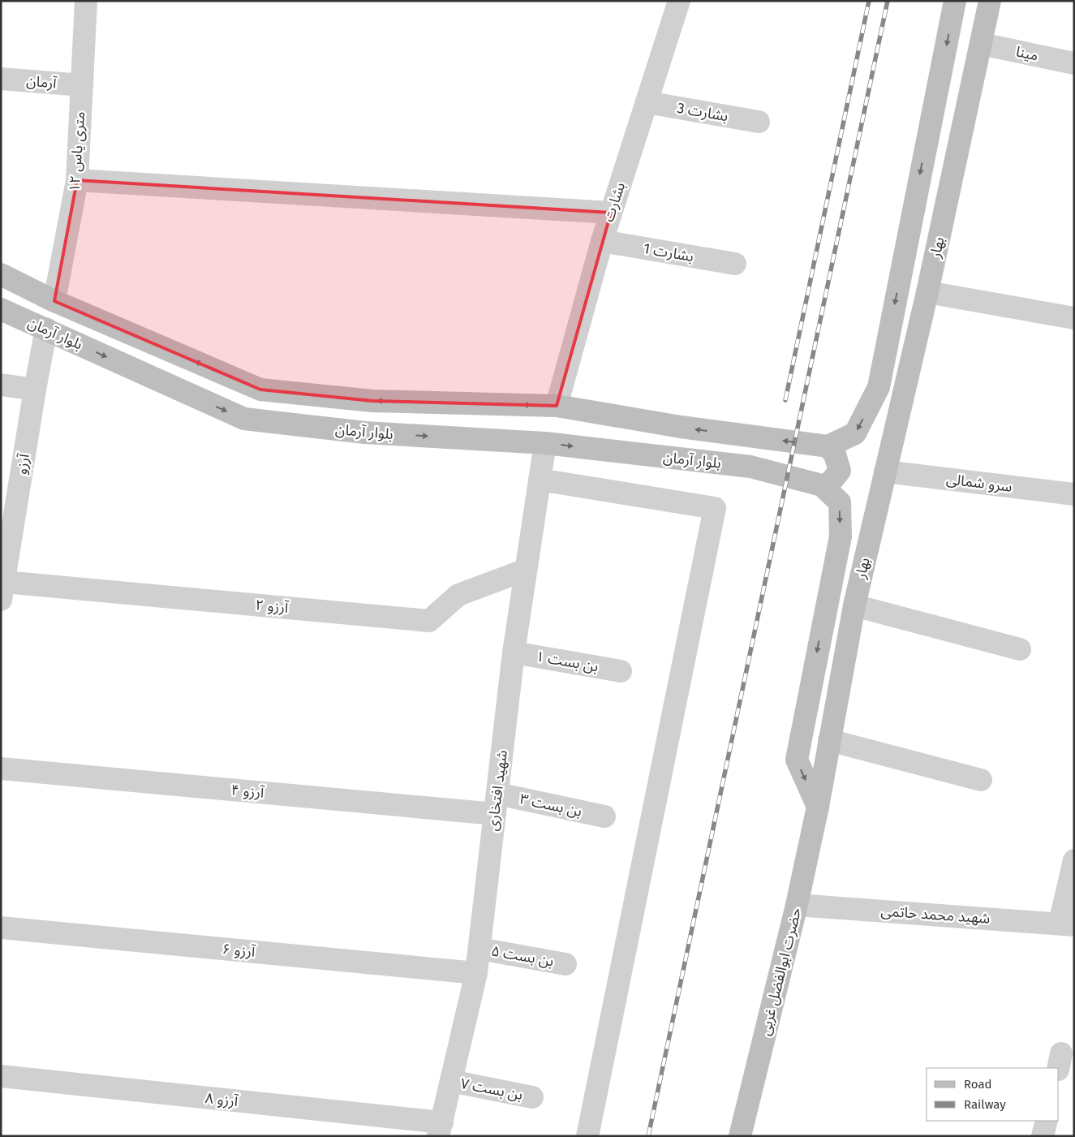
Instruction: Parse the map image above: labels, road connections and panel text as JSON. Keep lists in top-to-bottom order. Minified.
{"streets":{"street":["مینا","آرمان","بشارت 3","۱۲ متری یاس","بشارت","بهار","بشارت 1","بلوار آرمان","آرزو","سرو شمالی","آرزو ۲","بن بست ۱","شهید افتخاری","آرزو ۴","بن بست ۳","شهید محمد حاتمی","آرزو ۶","بن بست ۵","حضرت ابوالفضل غربی","بن بست ۷","آرزو ۸"]},"crossings":[["مینا","بهار"],["آرمان","۱۲ متری یاس"],["بشارت 3","بشارت"],["۱۲ متری یاس","بلوار آرمان"],["بشارت","بشارت 1"],["بشارت","بلوار آرمان"],["بهار","بلوار آرمان"],["بهار","سرو شمالی"],["بهار","حضرت ابوالفضل غربی"],["بلوار آرمان","آرزو"],["بلوار آرمان","شهید افتخاری"],["آرزو","آرزو ۲"],["آرزو ۲","شهید افتخاری"],["بن بست ۱","شهید افتخاری"],["شهید افتخاری","آرزو ۴"],["شهید افتخاری","بن بست ۳"],["شهید افتخاری","آرزو ۶"],["شهید افتخاری","بن بست ۵"],["شهید افتخاری","بن بست ۷"],["شهید افتخاری","آرزو ۸"],["آرزو ۴","بن بست ۳"],["شهید محمد حاتمی","حضرت ابوالفضل غربی"]],"legend":["Road","Railway"]}
